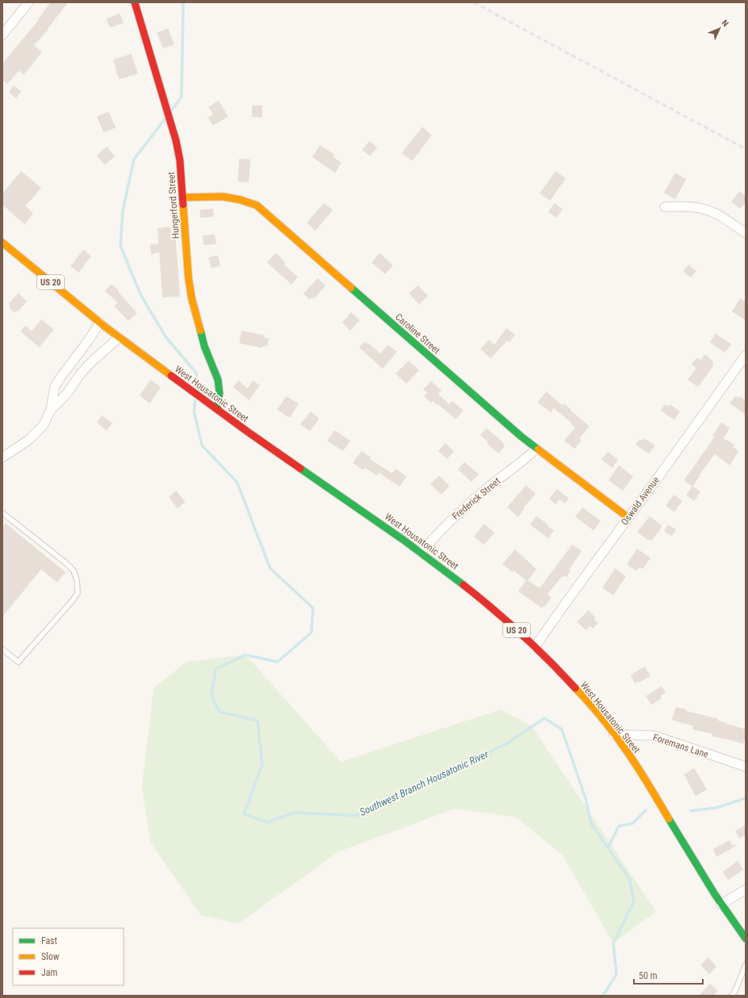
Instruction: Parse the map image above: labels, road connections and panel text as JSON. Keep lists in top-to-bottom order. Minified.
{"streets":{"main road":["Hungerford Street","US 20","Caroline Street","West Housatonic Street"],"street":["Frederick Street","Oswald Avenue","Foremans Lane"]},"crossings":[["Hungerford Street","Caroline Street"],["Hungerford Street","West Housatonic Street"],["Caroline Street","Frederick Street"],["Caroline Street","Oswald Avenue"],["West Housatonic Street","Frederick Street"],["West Housatonic Street","Oswald Avenue"],["West Housatonic Street","Foremans Lane"]],"water":["Southwest Branch Housatonic River"],"legend":["Fast","Slow","Jam"],"scale_bar":"50 m","north":"top right"}
